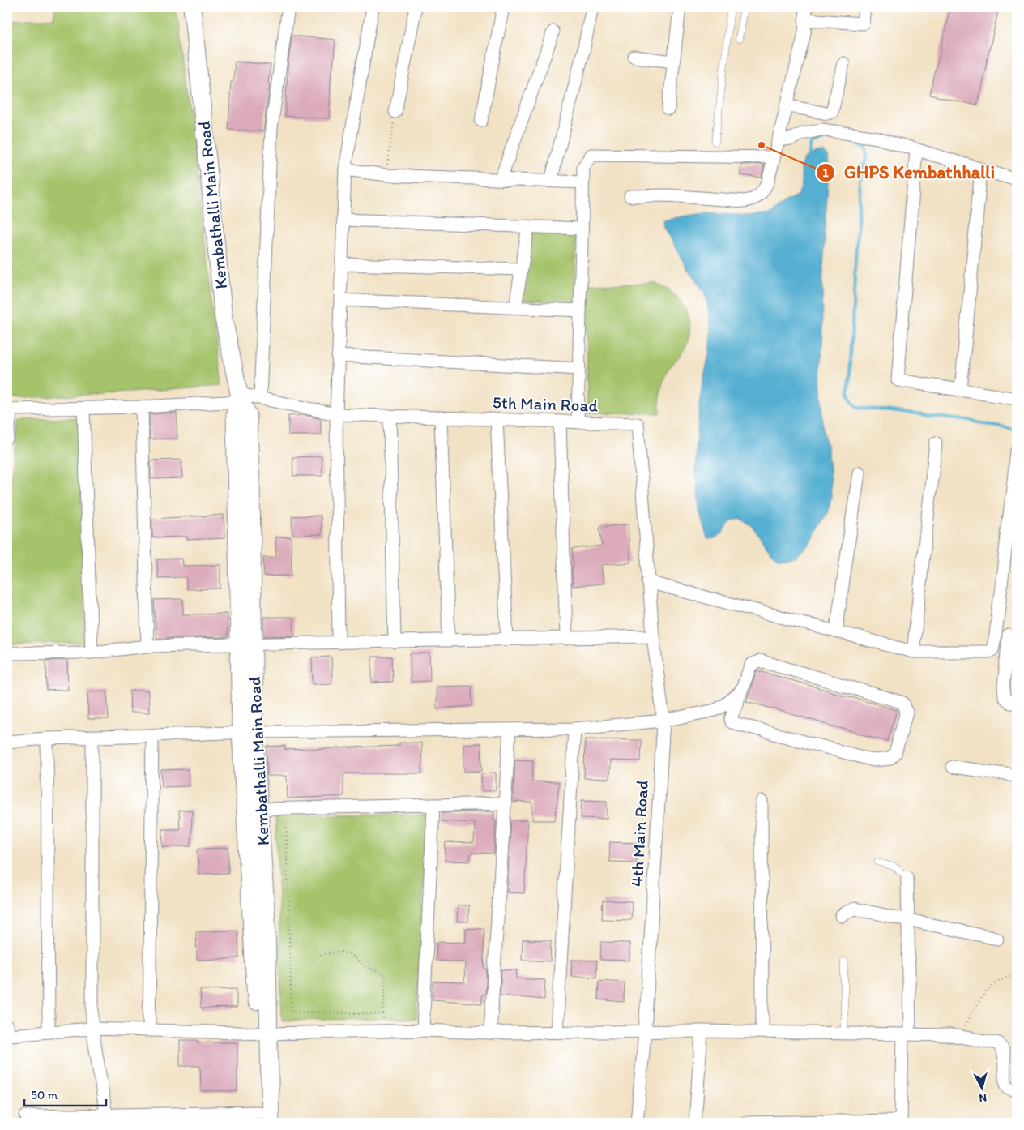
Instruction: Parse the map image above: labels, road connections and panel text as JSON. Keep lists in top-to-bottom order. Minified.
{"streets":{"street":["Kembathalli Main Road","5th Main Road","4th Main Road"]},"crossings":[["Kembathalli Main Road","5th Main Road"],["5th Main Road","4th Main Road"]],"places":["GHPS Kembathhalli"],"scale_bar":"50 m","north":"bottom"}
